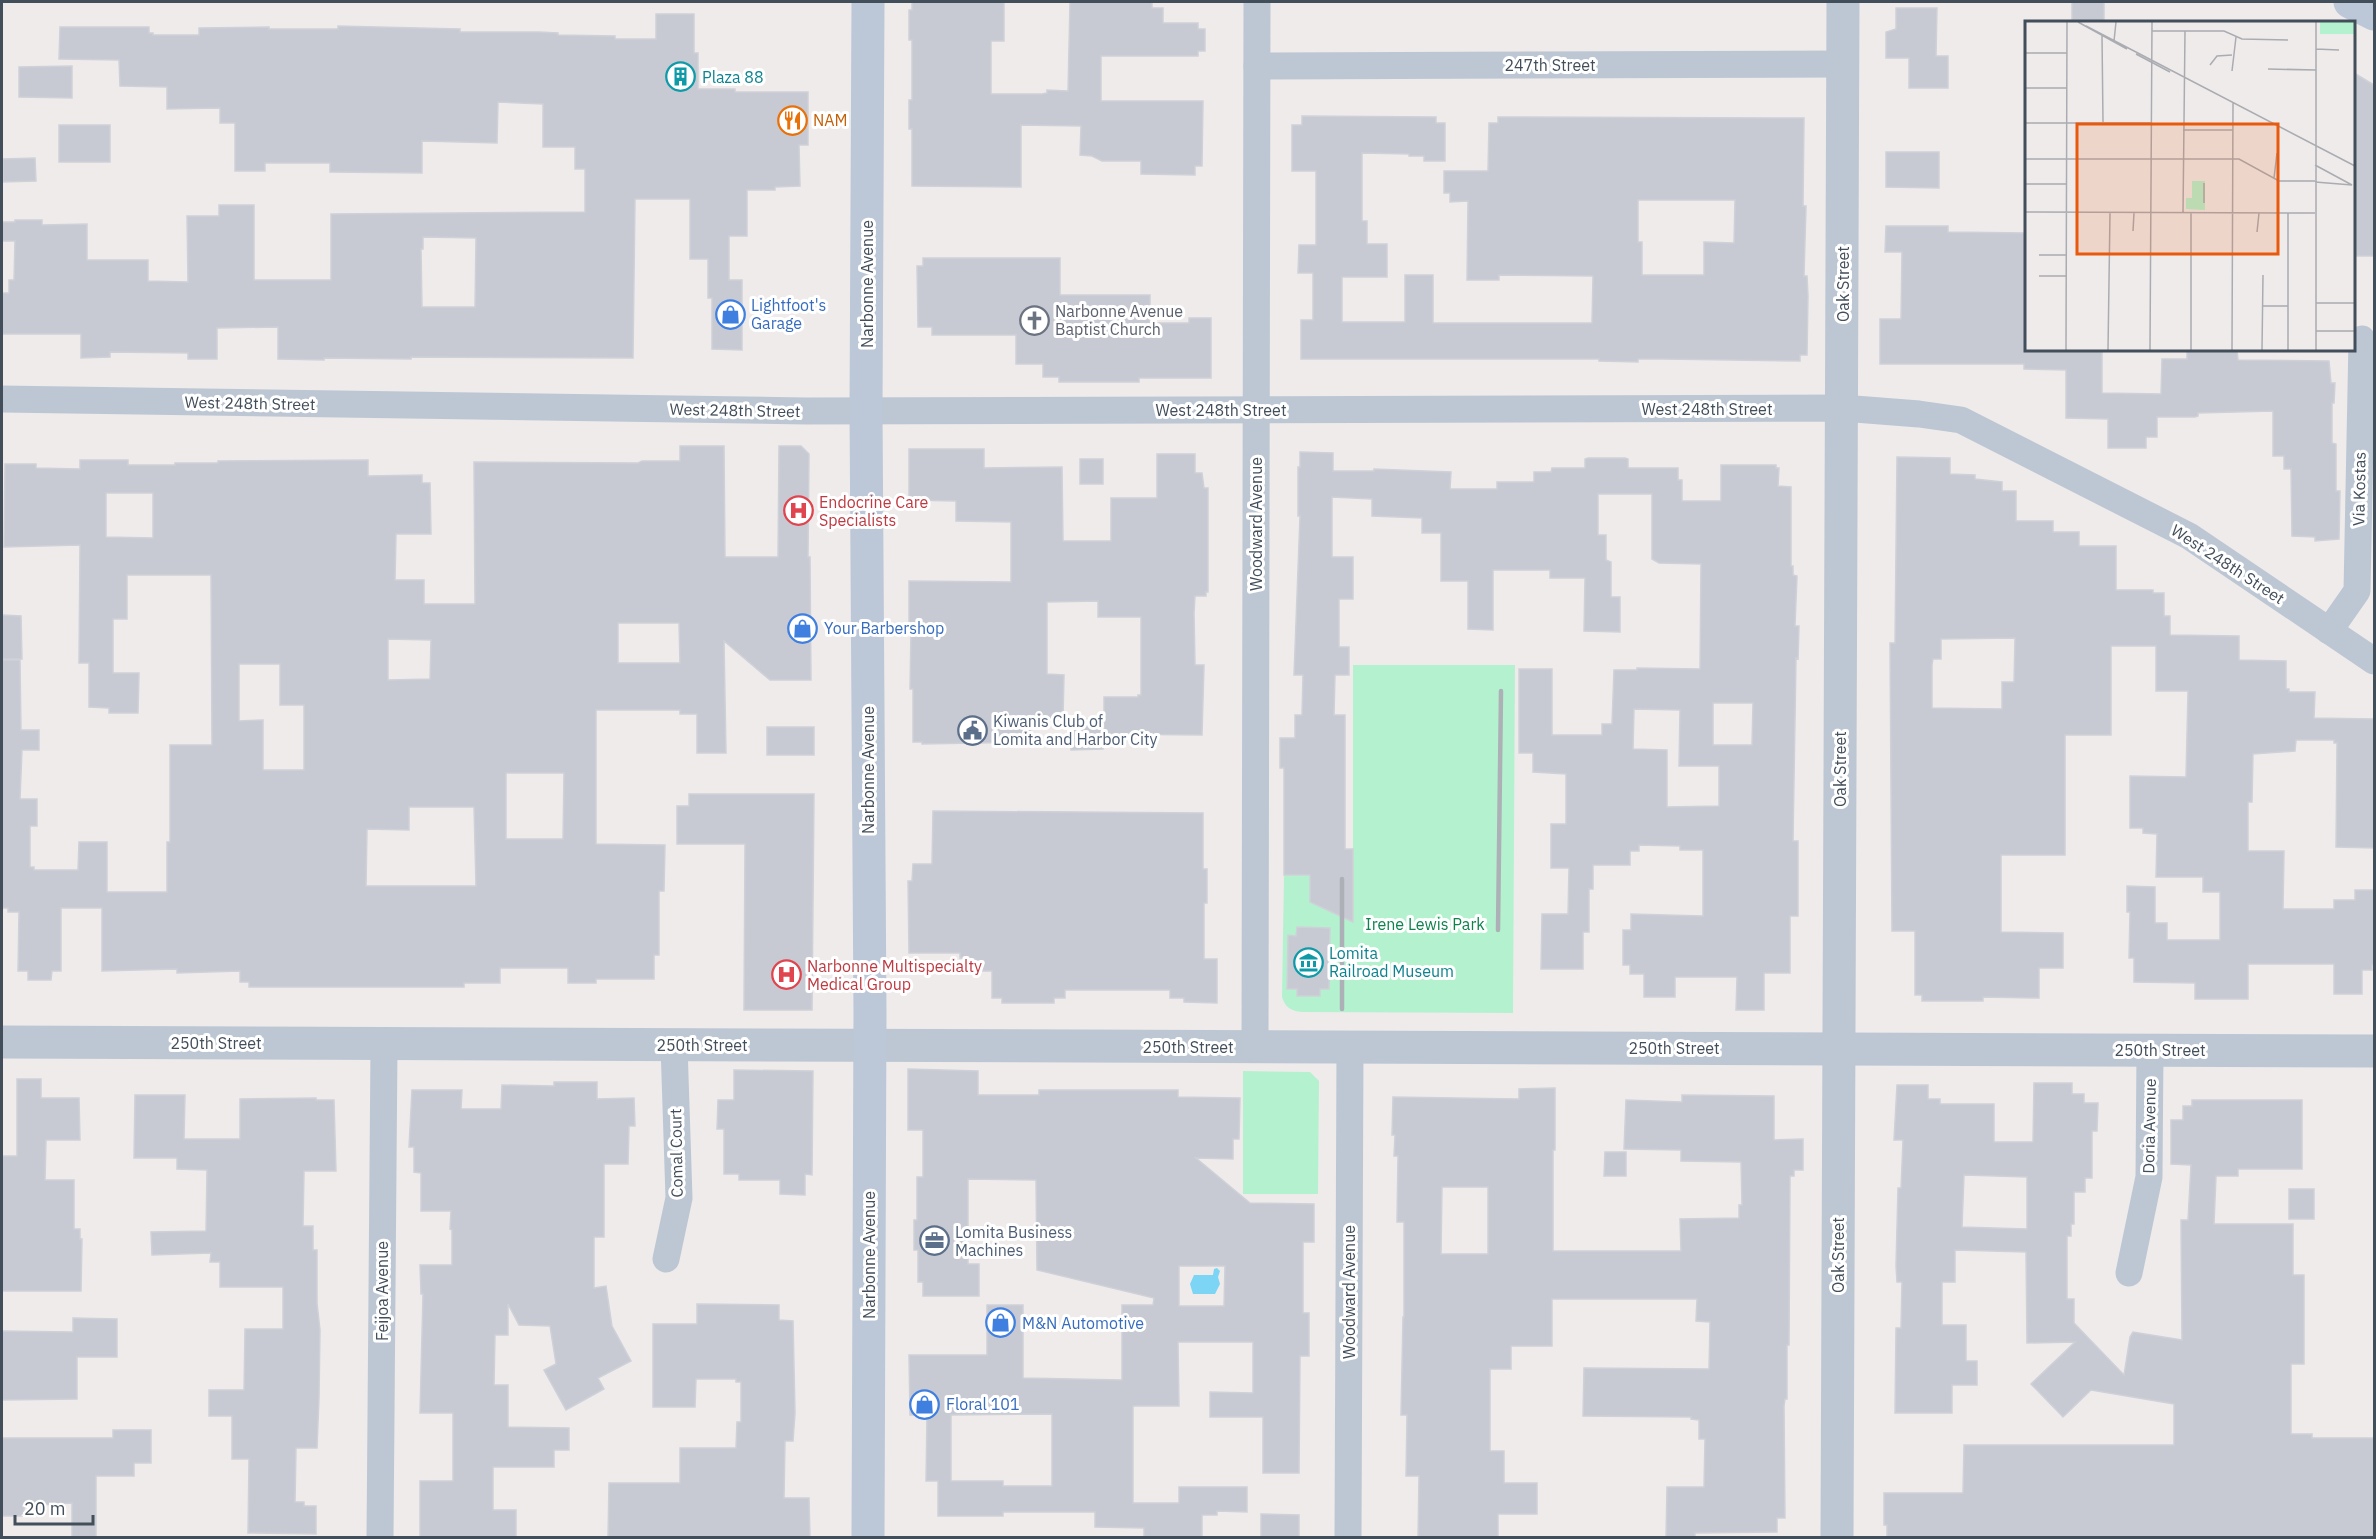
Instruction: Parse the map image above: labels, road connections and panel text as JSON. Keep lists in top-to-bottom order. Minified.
{"streets":{"main road":["Narbonne Avenue"],"street":["247th Street","Oak Street","West 248th Street","Via Kostas","Woodward Avenue","250th Street","Doria Avenue","Comal Court","Feijoa Avenue"]},"crossings":[["247th Street","Oak Street"],["247th Street","Woodward Avenue"],["Narbonne Avenue","West 248th Street"],["Narbonne Avenue","250th Street"],["Oak Street","West 248th Street"],["Oak Street","250th Street"],["West 248th Street","Via Kostas"],["West 248th Street","Woodward Avenue"],["Woodward Avenue","250th Street"],["250th Street","Doria Avenue"],["250th Street","Comal Court"],["250th Street","Feijoa Avenue"]],"parks":["Irene Lewis Park"],"places":{"building":["Plaza 88"],"restaurant":["NAM"],"shop":["Lightfoot's Garage","Your Barbershop","M&N Automotive","Floral 101"],"church":["Narbonne Avenue Baptist Church"],"hospital":["Endocrine Care Specialists","Narbonne Multispecialty Medical Group"],"public building":["Kiwanis Club of Lomita and Harbor City"],"museum":["Lomita Railroad Museum"],"office":["Lomita Business Machines"]},"scale_bar":"20 m"}
